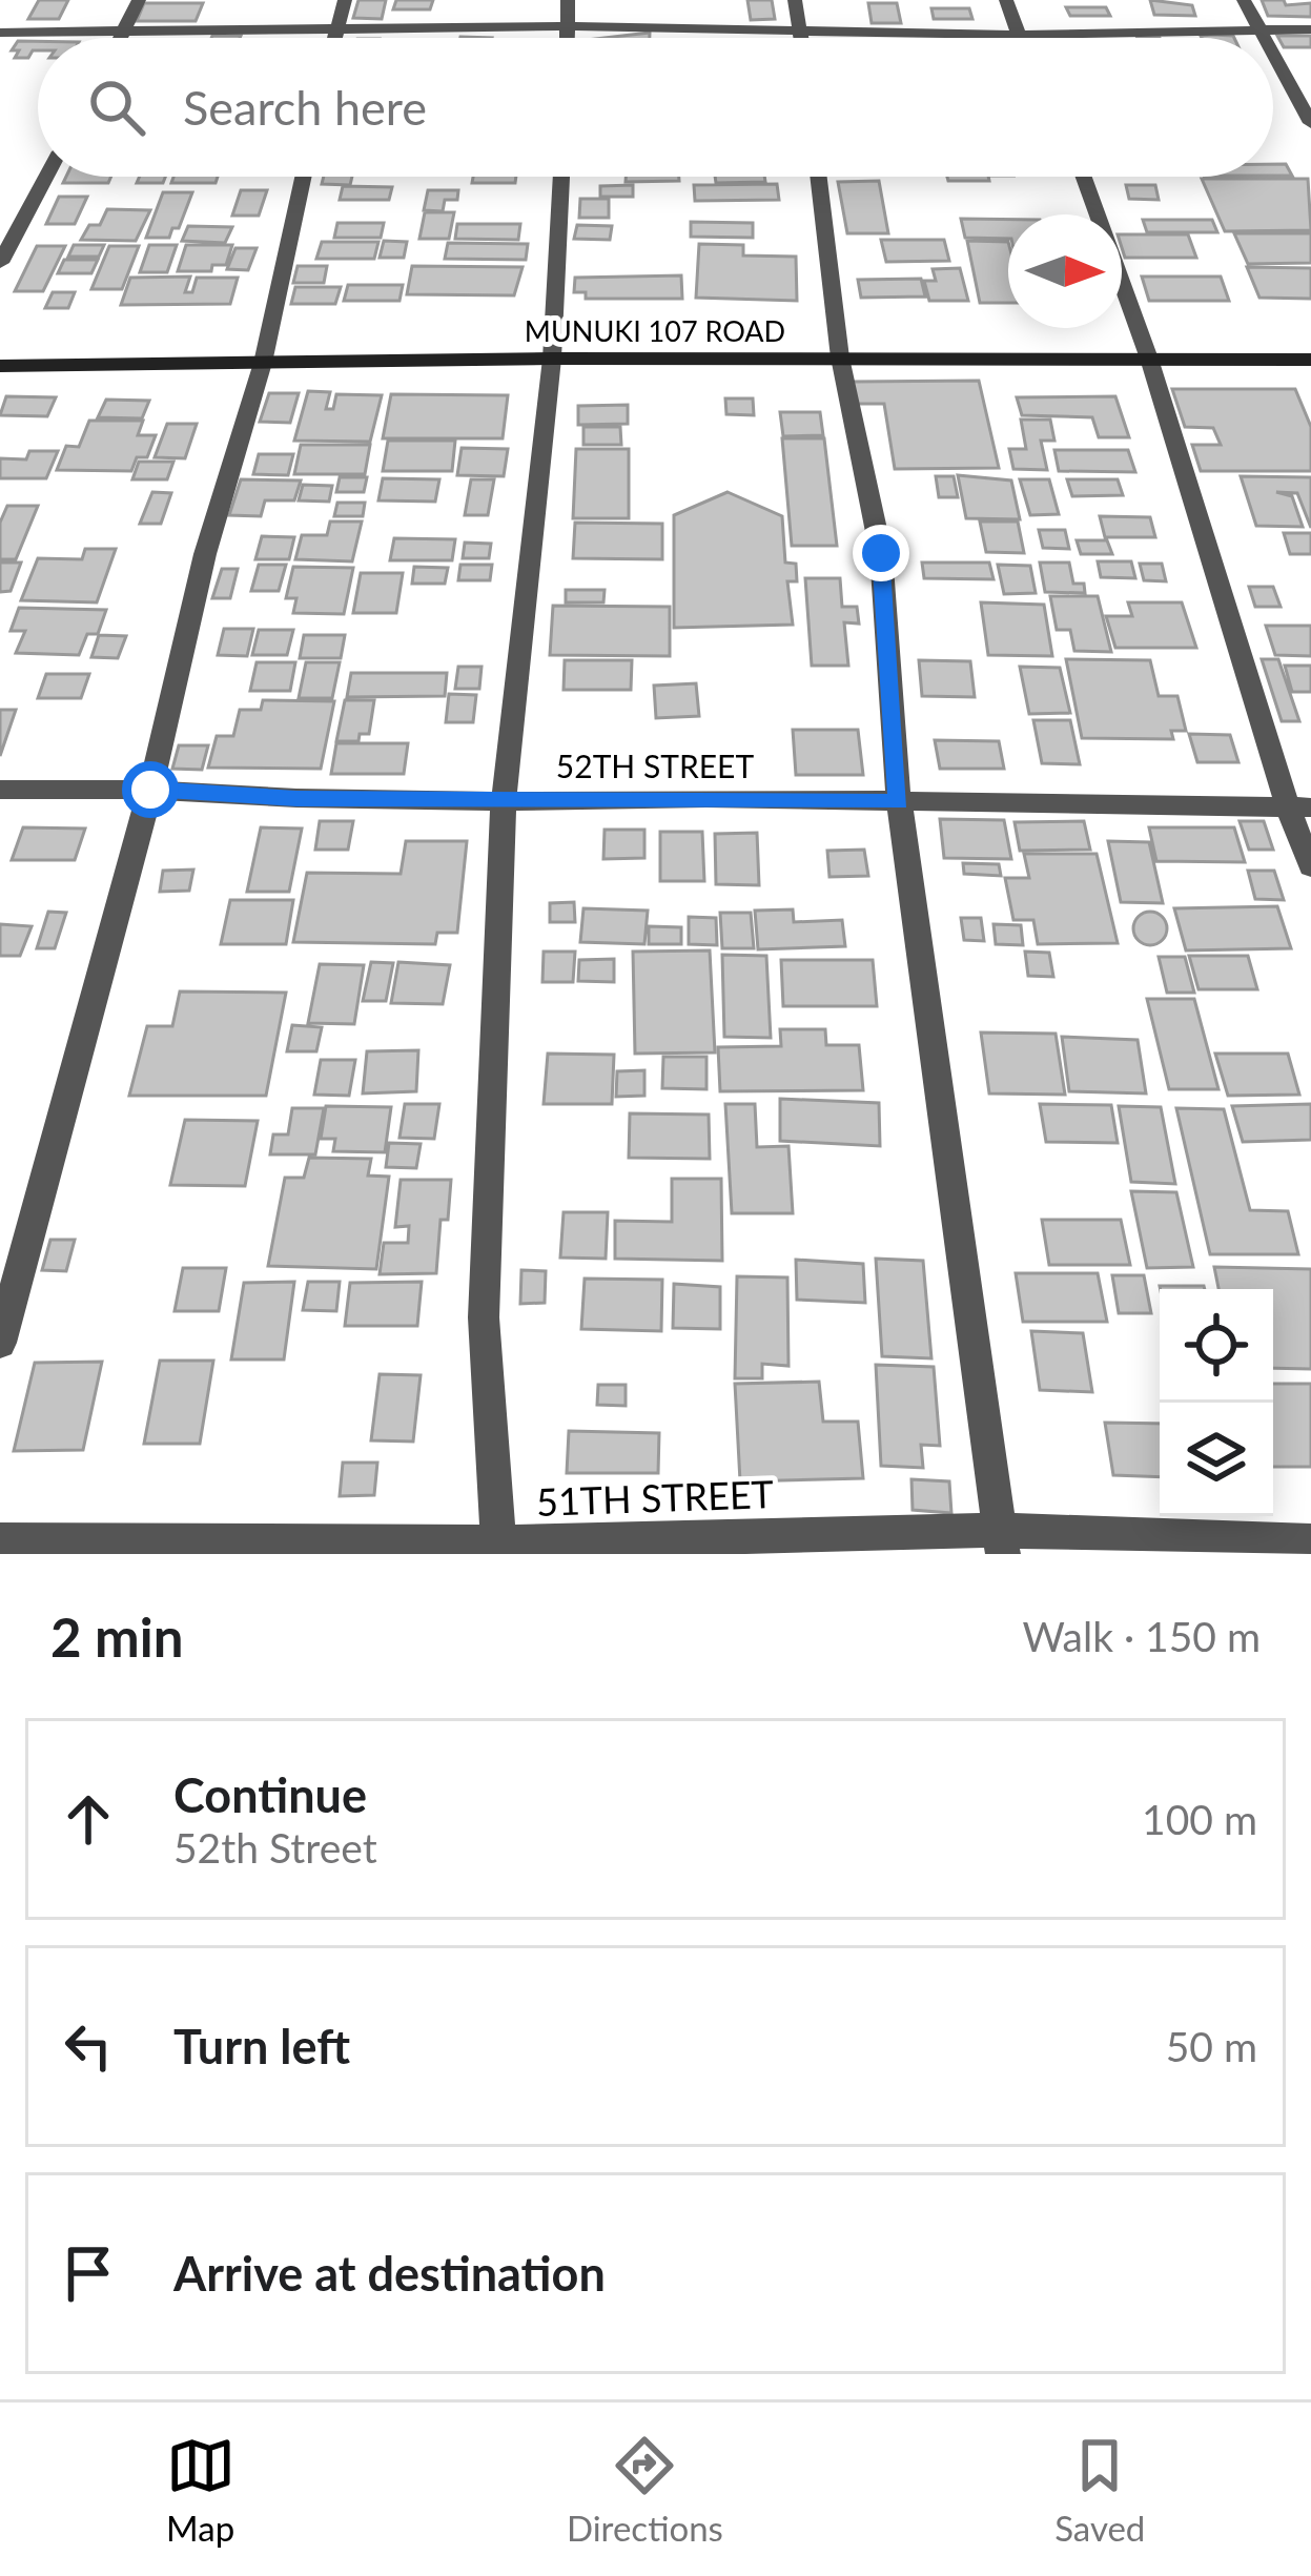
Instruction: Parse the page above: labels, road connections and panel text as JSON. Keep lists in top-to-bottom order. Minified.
{"streets":{"main road":["MUNUKI 107 ROAD"],"street":["52TH STREET","51TH STREET"]},"north":"right","page":{"search":"Search here","heading":["2 min","Walk · 150 m"],"list":[["Continue","52th Street","100 m"],["Turn left","50 m"],"Arrive at destination"],"nav":["Map","Directions","Saved"]}}
